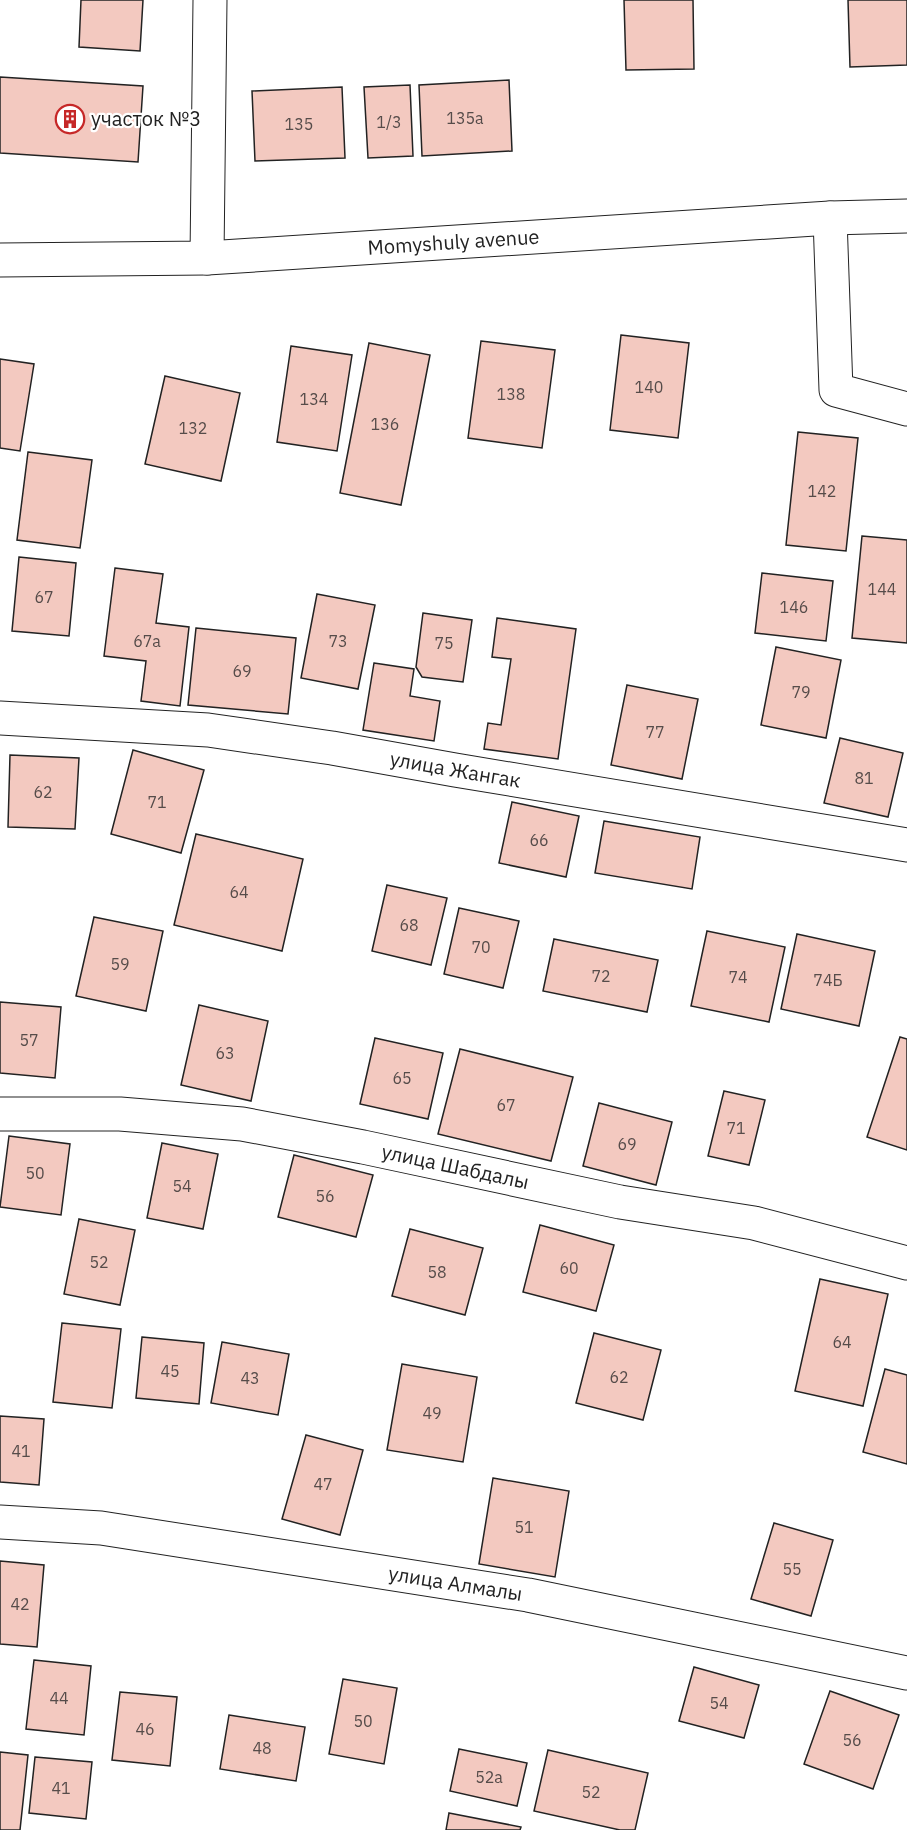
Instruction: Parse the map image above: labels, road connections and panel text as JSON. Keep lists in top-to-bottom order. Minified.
{"streets":{"street":["Momyshuly avenue","улица Жангак","улица Шабдалы","улица Алмалы"]},"places":{"building":["участок №3"]},"house_numbers":["135а","1/3","135","140","138","134","136","132","142","144","67","146","67а","73","75","69","79","77","81","62","71","66","64","68","70","59","72","74","74Б","57","63","65","67","71","69","50","54","56","52","60","58","64","45","62","43","49","41","47","51","55","42","44","54","50","46","56","48","52а","41","52"]}
